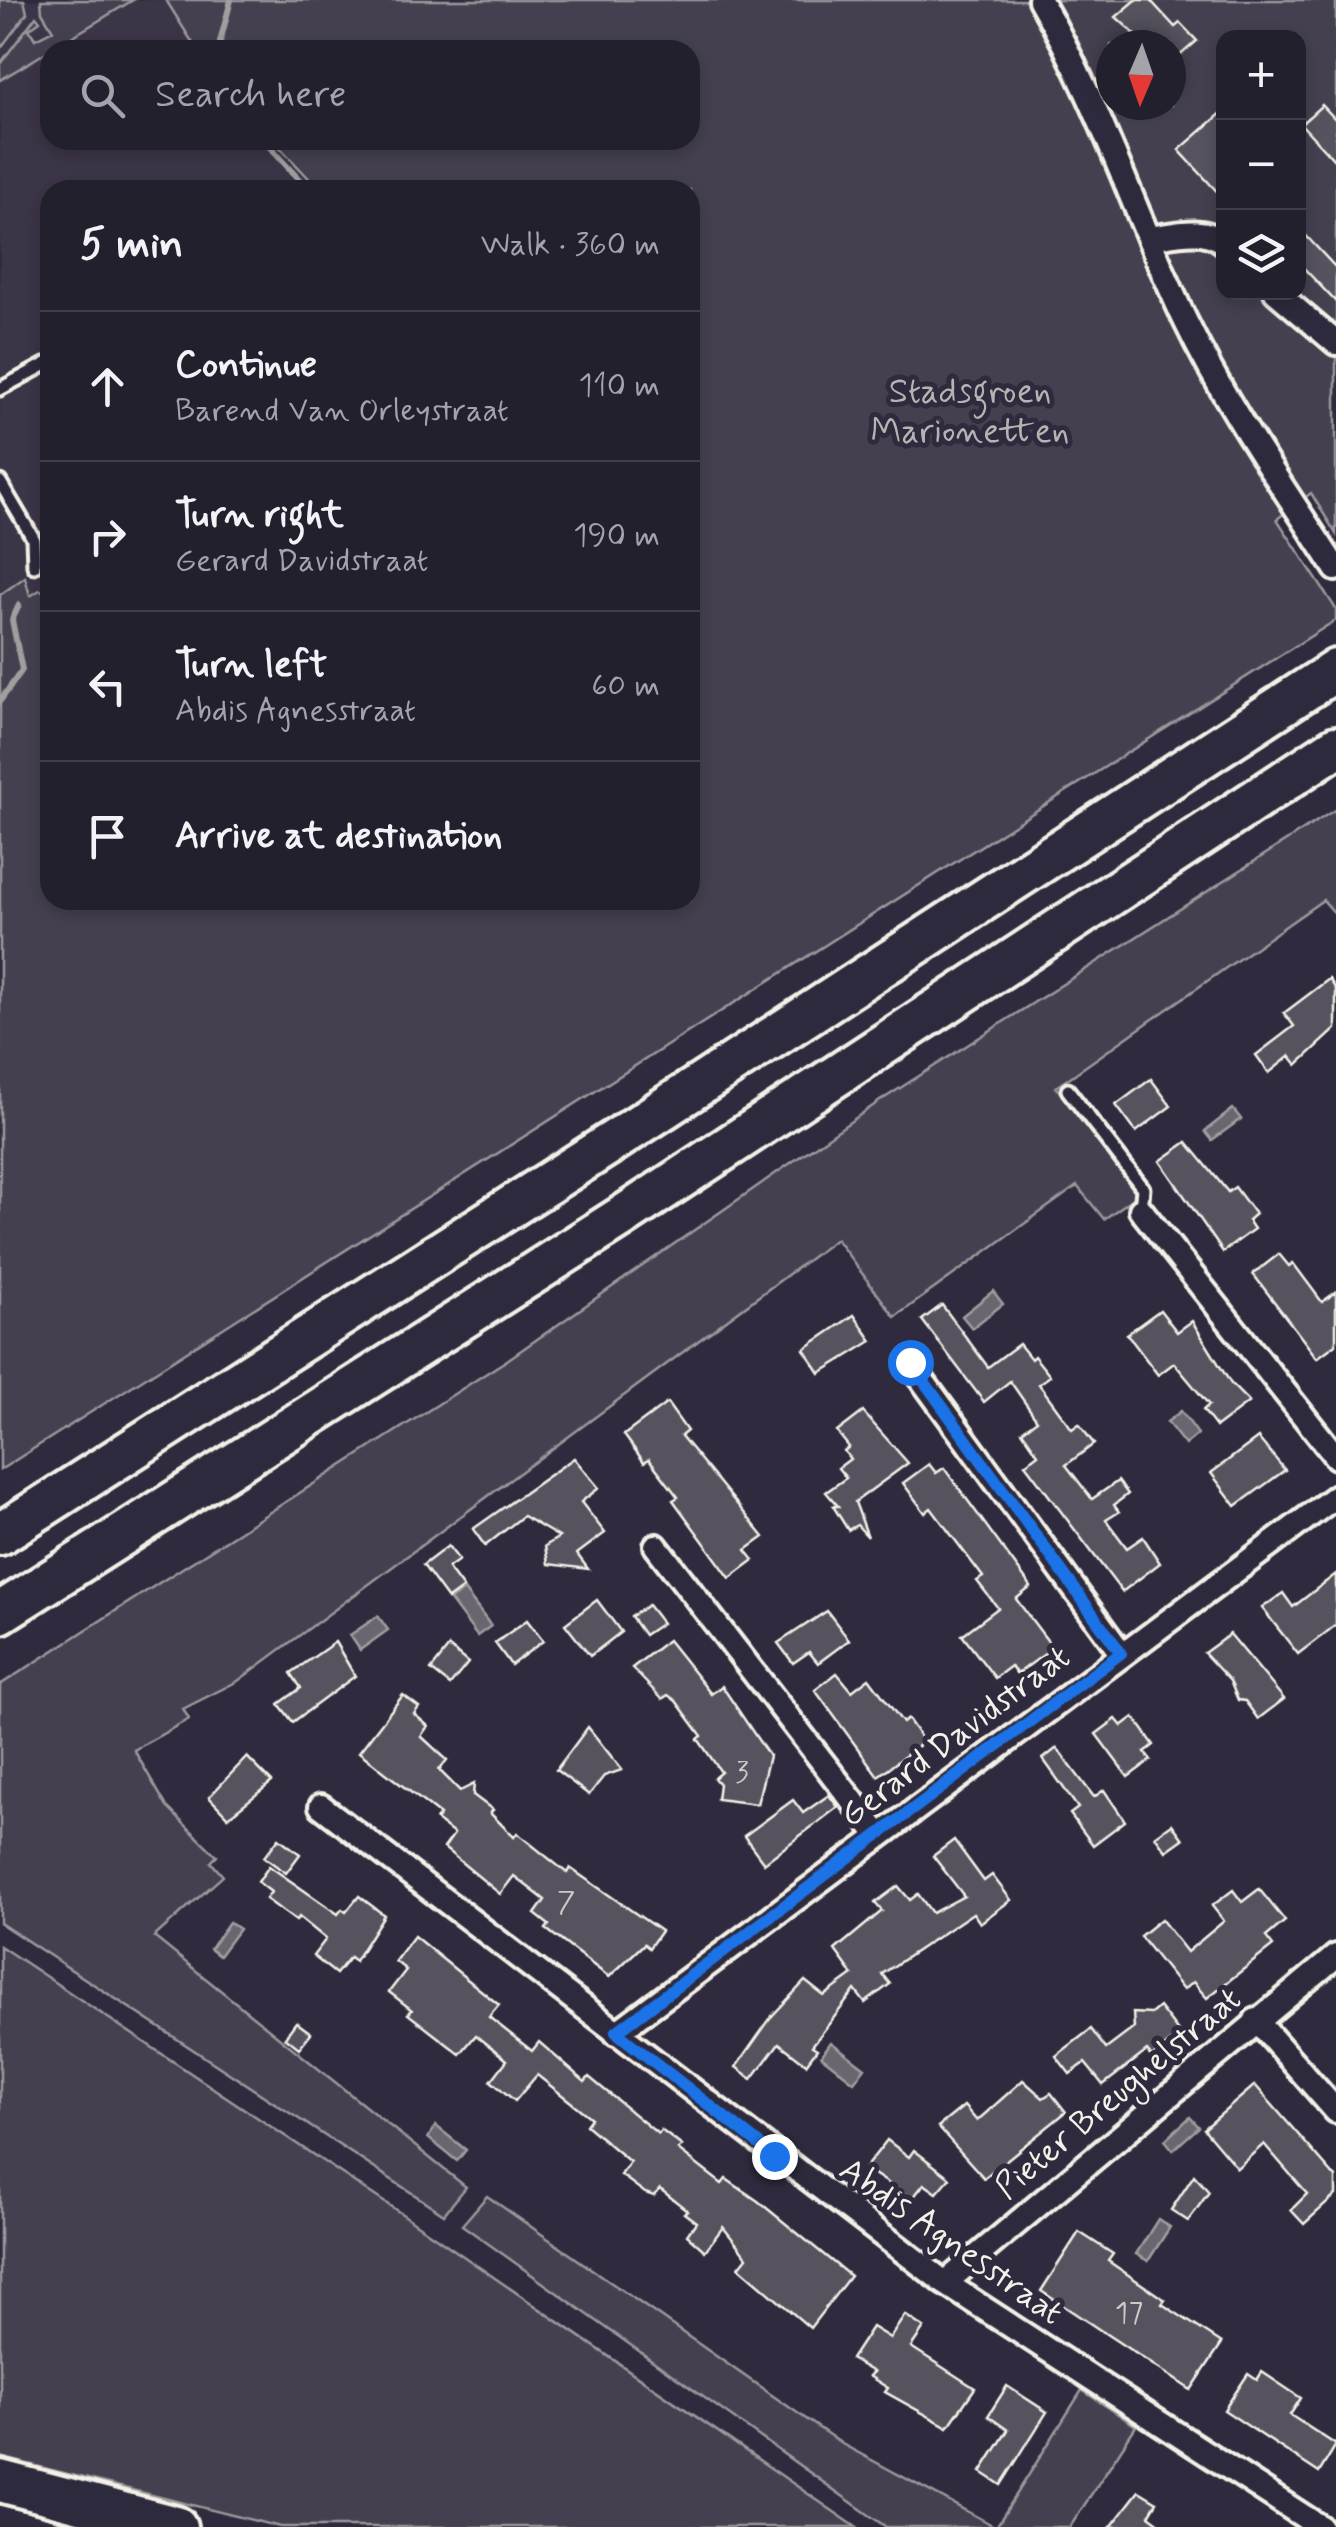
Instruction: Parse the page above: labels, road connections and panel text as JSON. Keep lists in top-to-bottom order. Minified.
{"streets":{"street":["Gerard Davidstraat","Pieter Breughelstraat","Abdis Agnesstraat"]},"crossings":[["Gerard Davidstraat","Abdis Agnesstraat"],["Pieter Breughelstraat","Abdis Agnesstraat"]],"parks":["Stadsgroen Marionetten"],"house_numbers":["3","7","17"],"north":"bottom","page":{"map_buttons":["+","−"],"search":"Search here","heading":["5 min","Walk · 360 m"],"list":[["Continue","Barend Van Orleystraat","110 m"],["Turn right","Gerard Davidstraat","190 m"],["Turn left","Abdis Agnesstraat","60 m"],"Arrive at destination"]}}
